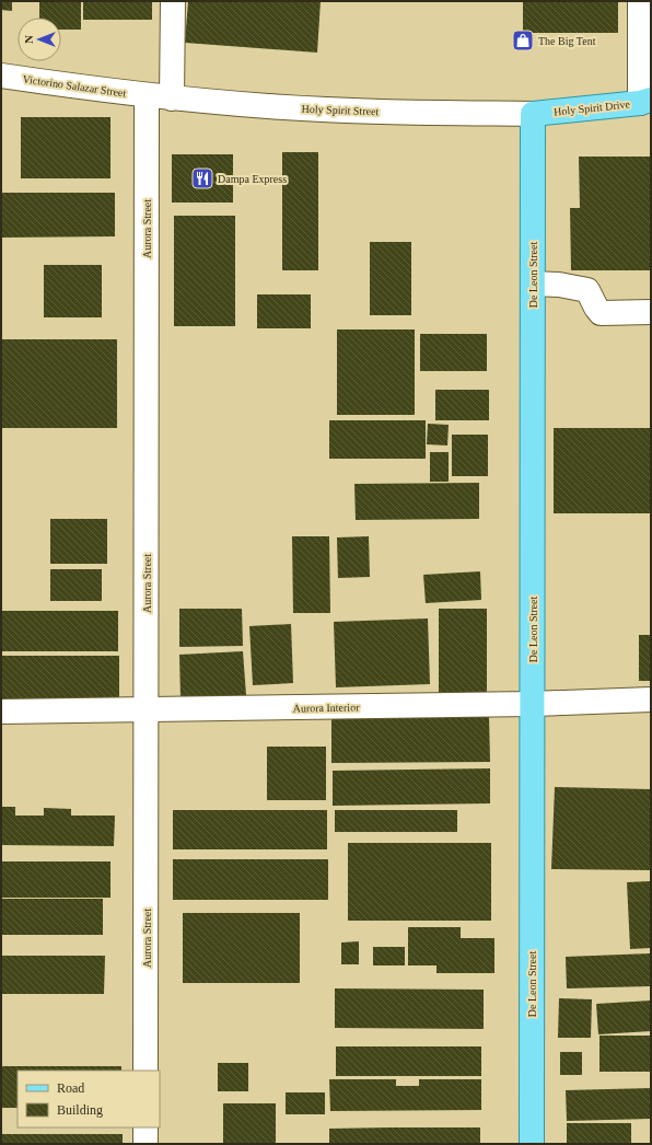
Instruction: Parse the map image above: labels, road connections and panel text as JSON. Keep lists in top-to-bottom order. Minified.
{"streets":{"main road":["Holy Spirit Drive","De Leon Street"],"street":["Victorino Salazar Street","Holy Spirit Street","Aurora Street","Aurora Interior"]},"crossings":[["Victorino Salazar Street","Holy Spirit Street"],["Victorino Salazar Street","Aurora Street"],["Holy Spirit Drive","Holy Spirit Street"],["Holy Spirit Drive","De Leon Street"],["Holy Spirit Street","Aurora Street"],["Holy Spirit Street","De Leon Street"],["Aurora Street","Aurora Interior"],["De Leon Street","Aurora Interior"]],"places":{"shop":["The Big Tent"],"restaurant":["Dampa Express"]},"legend":["Road","Building"],"north":"left"}
